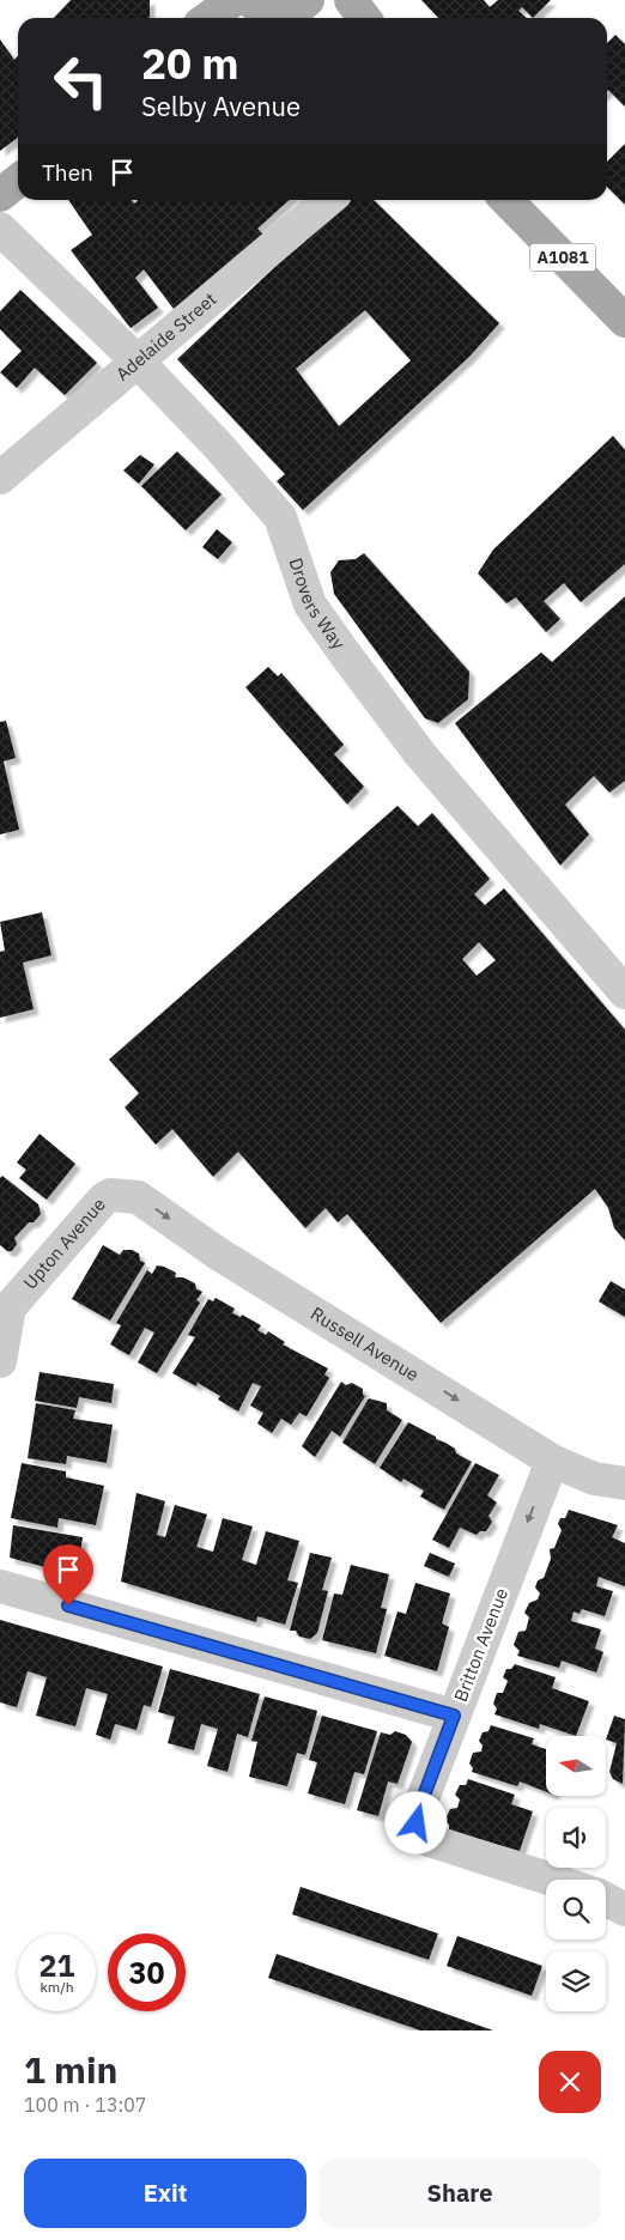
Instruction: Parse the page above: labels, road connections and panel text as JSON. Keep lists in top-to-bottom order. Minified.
{"streets":{"main road":["A1081"],"street":["Adelaide Street","Drovers Way","Upton Avenue","Russell Avenue","Britton Avenue"]},"crossings":[["Adelaide Street","Drovers Way"],["Upton Avenue","Russell Avenue"],["Russell Avenue","Britton Avenue"]],"one_way":["Russell Avenue","Britton Avenue"],"north":"left","page":{"turn":["20 m","Selby Avenue"],"then":"Then","speed":"21 km/h","limit":"30","heading":["1 min","100 m · 13:07"],"buttons":["Exit","Share"]}}
